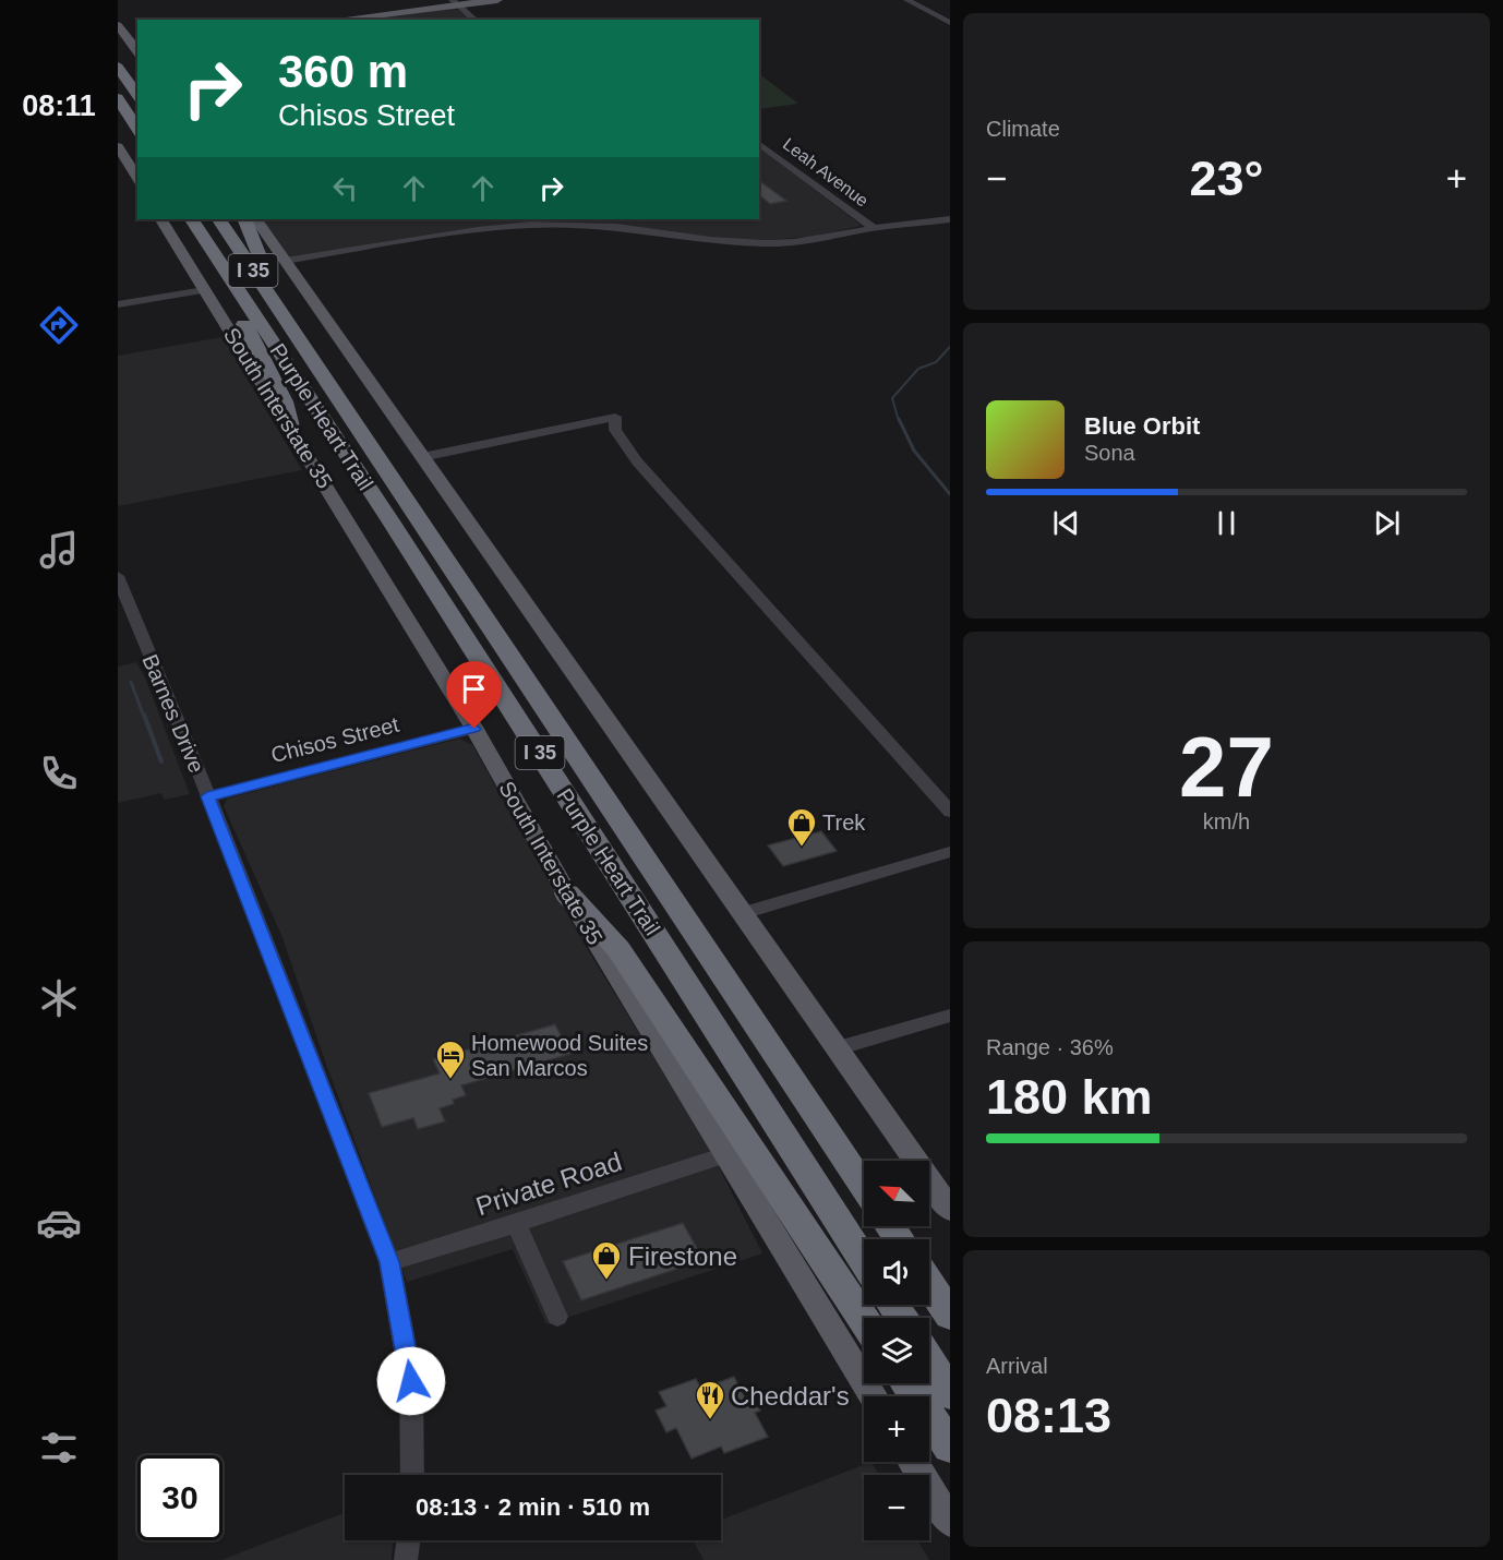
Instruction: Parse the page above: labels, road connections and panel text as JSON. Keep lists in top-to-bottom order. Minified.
{"streets":{"highway":["I 35","Purple Heart Trail"],"main road":["South Interstate 35"],"street":["Leah Avenue","Barnes Drive","Chisos Street","Private Road"]},"crossings":[["South Interstate 35","Chisos Street"],["South Interstate 35","Private Road"],["Barnes Drive","Chisos Street"],["Barnes Drive","Private Road"]],"places":{"shop":["Trek","Firestone"],"hotel":["Homewood Suites San Marcos"],"restaurant":["Cheddar's"]},"north":"top left","page":{"tabs":"08:11","tile":["Climate",["27","km/h"],["Range · 36%","180 km"],["Arrival","08:13"]],"turn":["360 m","Chisos Street"],"heat":["−","23°","+"],"song":["Blue Orbit","Sona"],"map_buttons":["+","−"],"limit":"30","trip":"08:13 · 2 min · 510 m"}}
